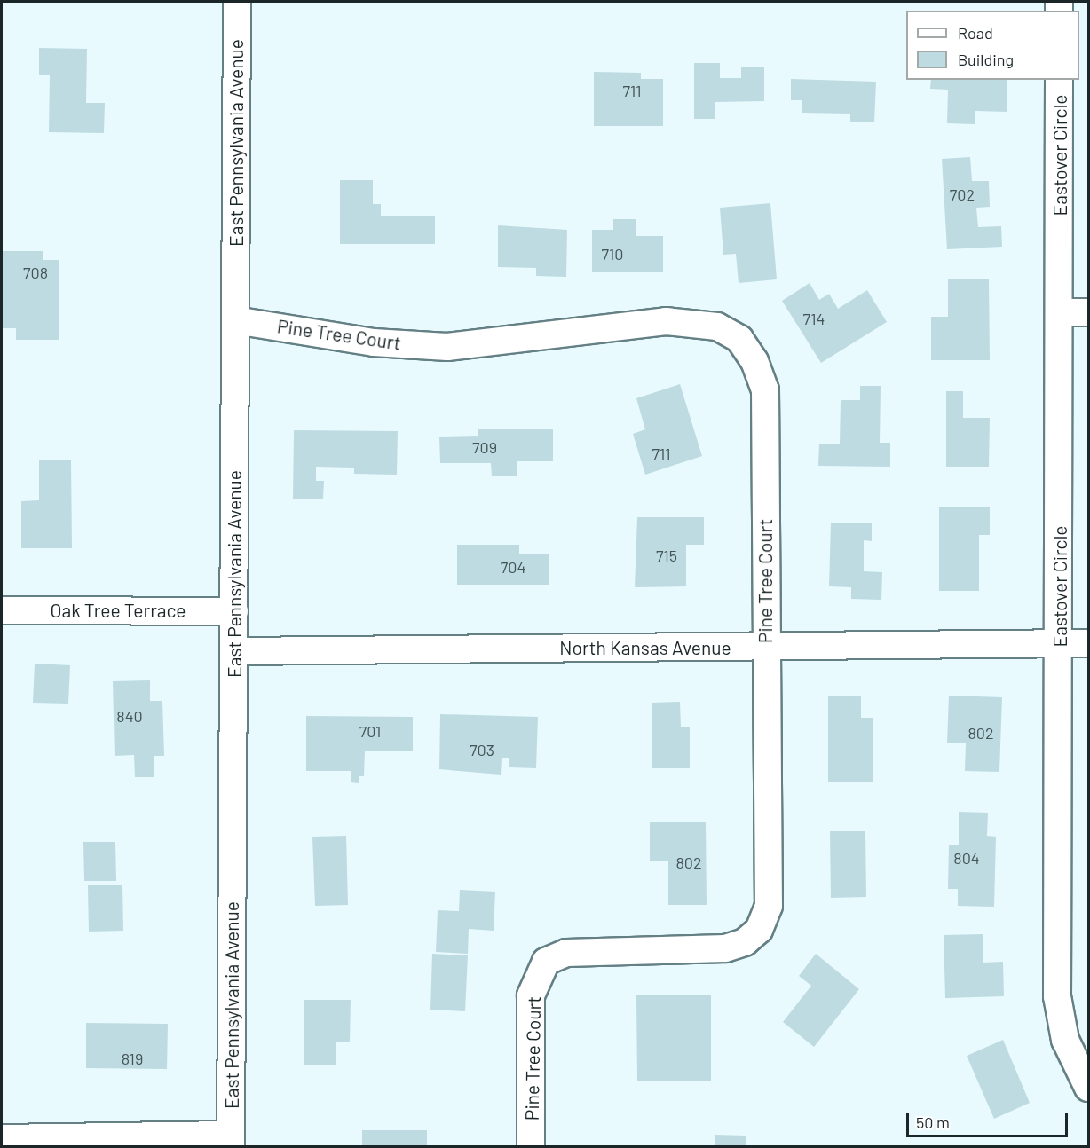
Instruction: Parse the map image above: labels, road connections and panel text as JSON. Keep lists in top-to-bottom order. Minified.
{"streets":{"street":["East Pennsylvania Avenue","Eastover Circle","Pine Tree Court","Oak Tree Terrace","North Kansas Avenue"]},"crossings":[["East Pennsylvania Avenue","Pine Tree Court"],["East Pennsylvania Avenue","Oak Tree Terrace"],["East Pennsylvania Avenue","North Kansas Avenue"],["Eastover Circle","North Kansas Avenue"],["Pine Tree Court","North Kansas Avenue"]],"house_numbers":["711","702","710","708","714","709","711","715","704","840","701","802","703","804","802","819"],"legend":["Road","Building"],"scale_bar":"50 m"}
